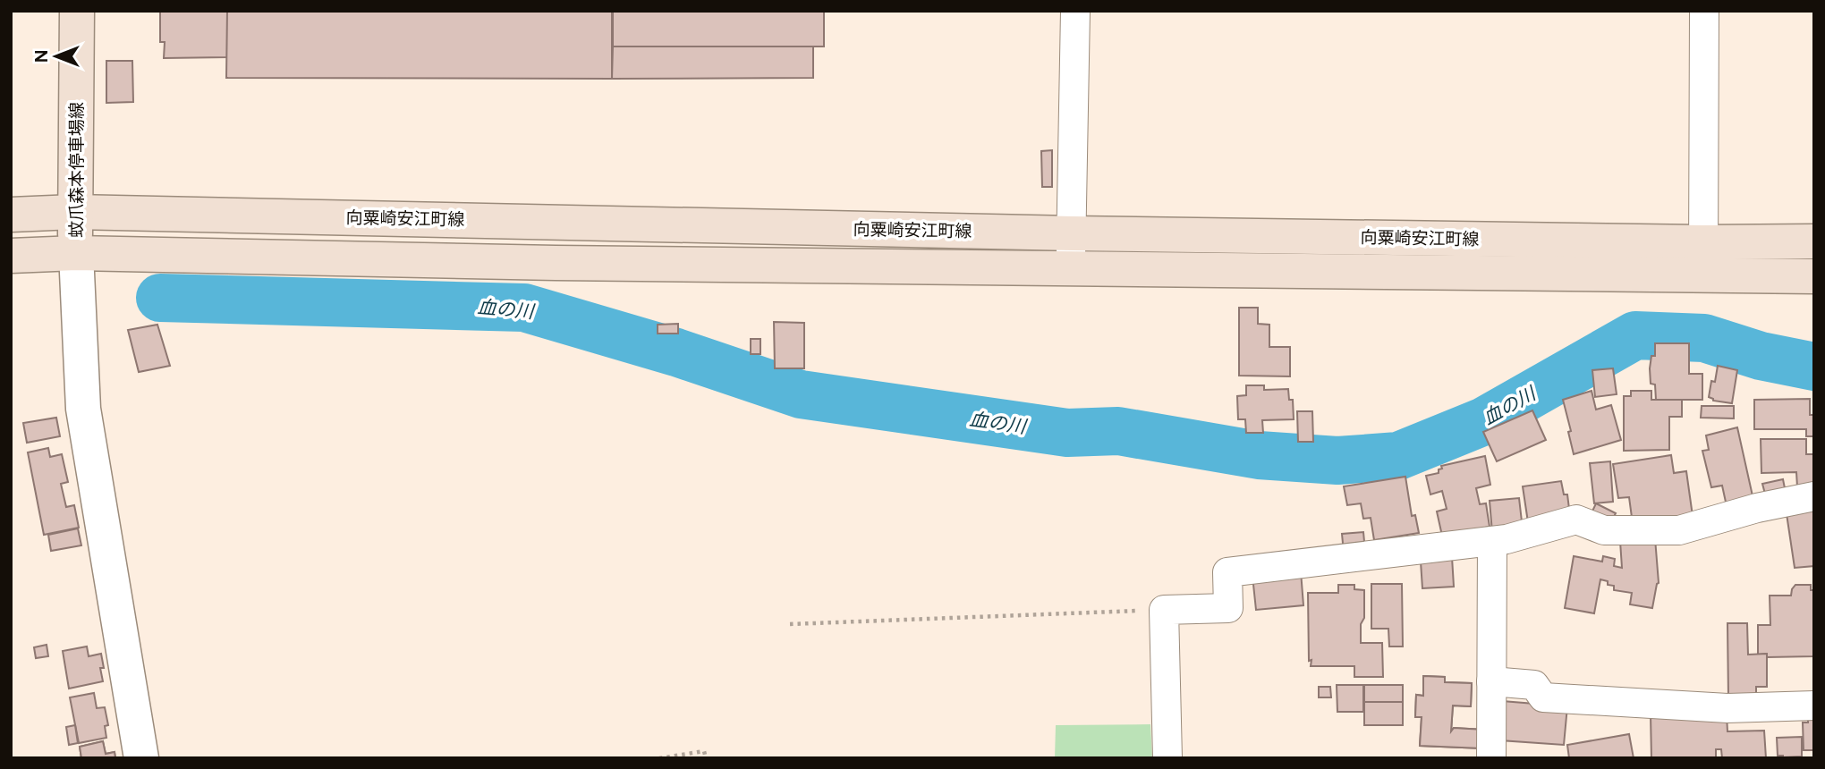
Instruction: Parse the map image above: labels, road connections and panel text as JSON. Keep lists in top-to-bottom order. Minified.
{"streets":{"main road":["蚊爪森本停車場線","向粟崎安江町線"]},"crossings":[["蚊爪森本停車場線","向粟崎安江町線"]],"water":["血の川"],"north":"left"}
